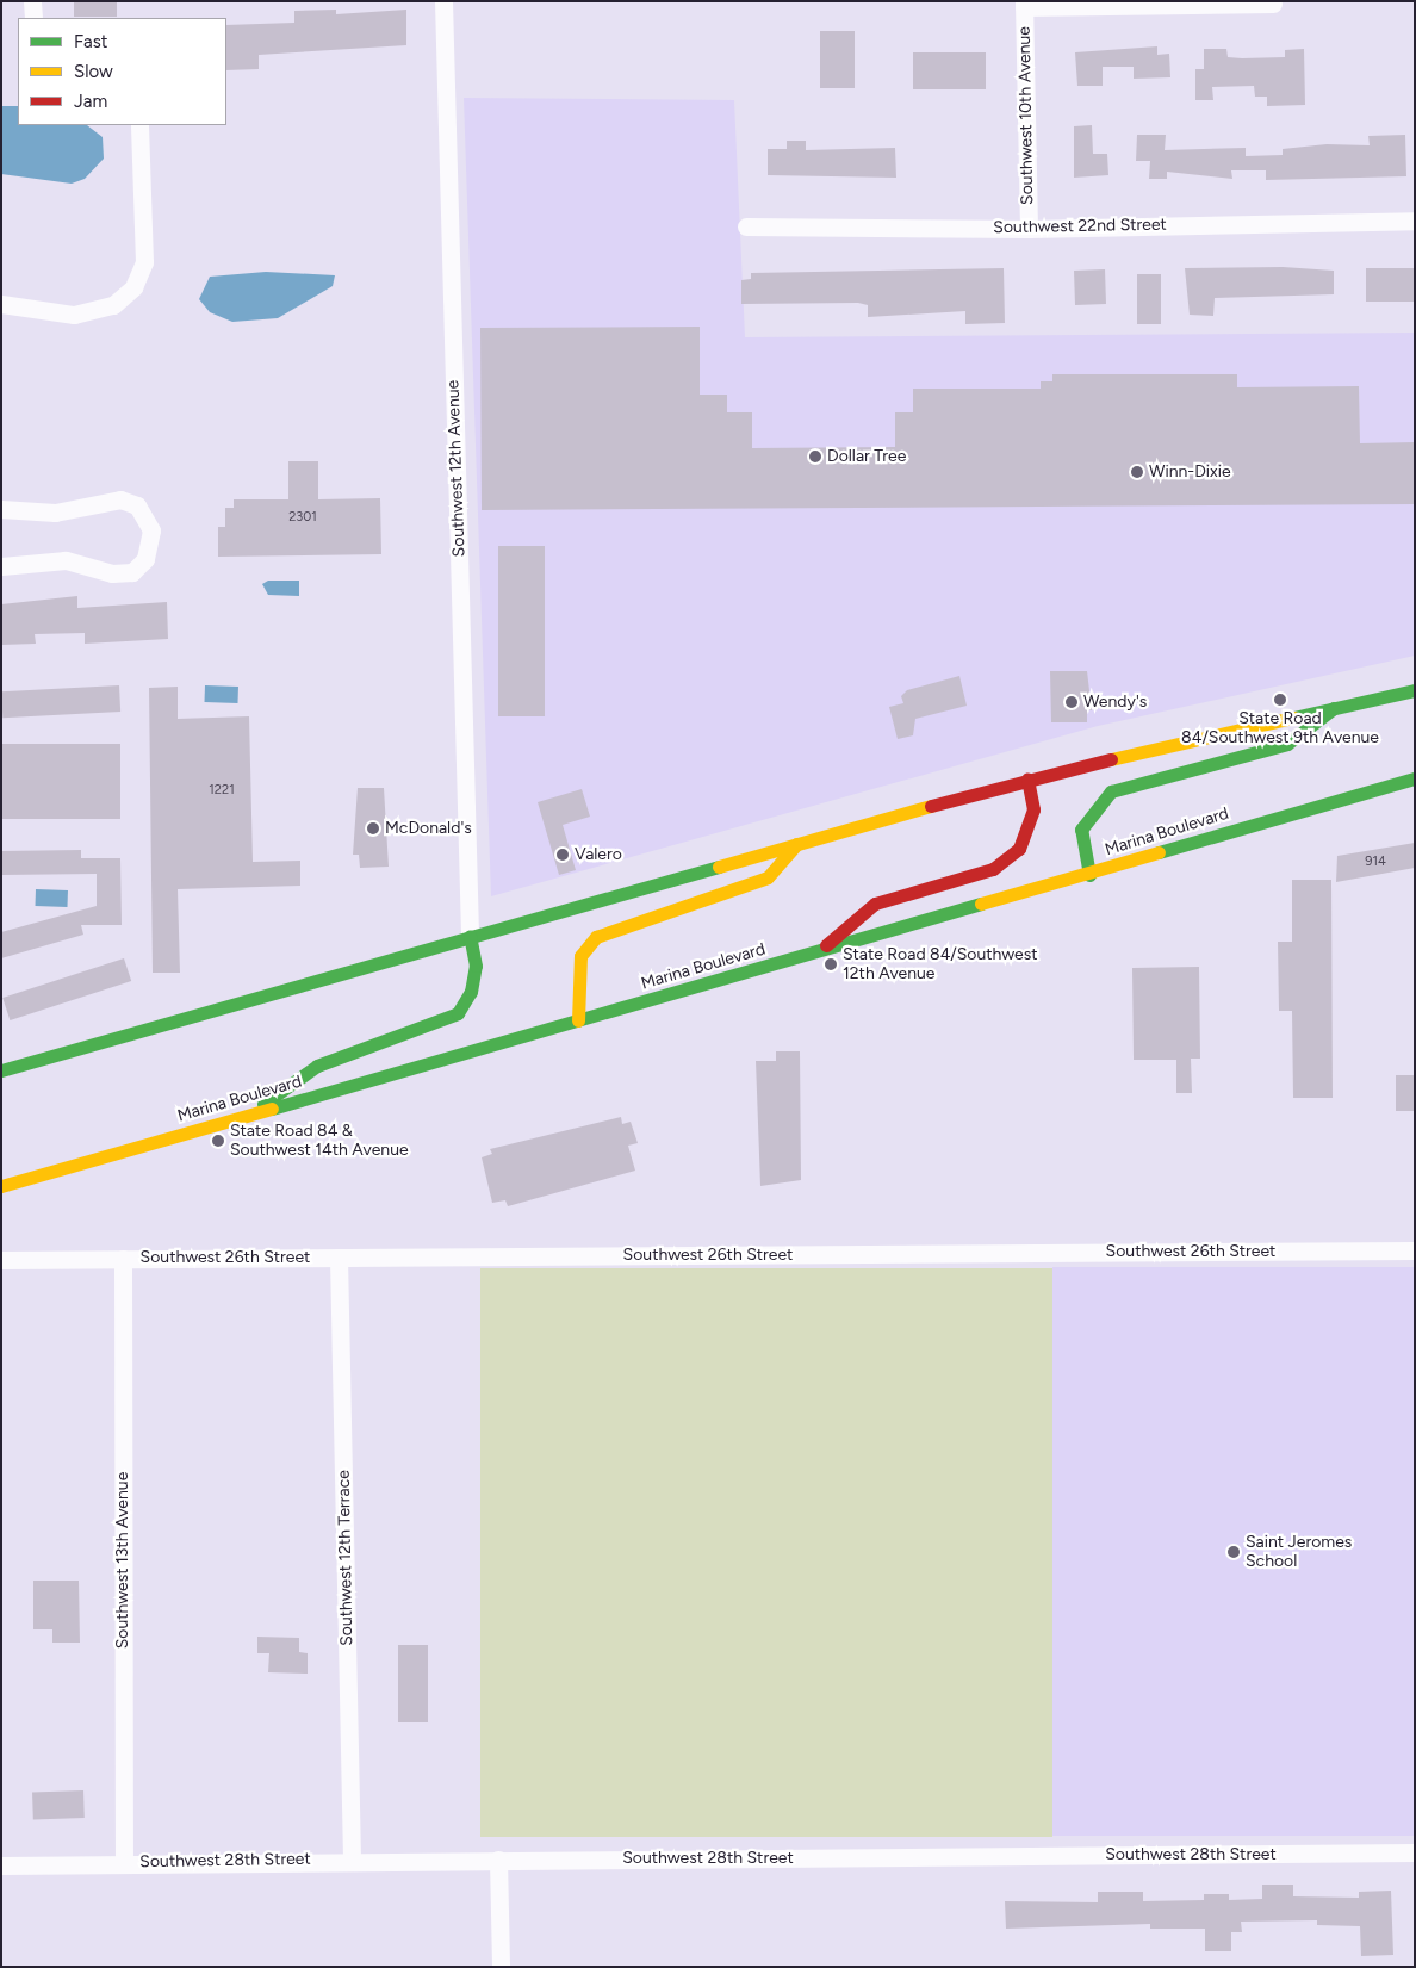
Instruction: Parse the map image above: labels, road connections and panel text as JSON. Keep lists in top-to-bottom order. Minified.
{"streets":{"main road":["Marina Boulevard"],"street":["Southwest 10th Avenue","Southwest 22nd Street","Southwest 12th Avenue","Southwest 26th Street","Southwest 12th Terrace","Southwest 13th Avenue","Southwest 28th Street"]},"crossings":[["Southwest 10th Avenue","Southwest 22nd Street"],["Southwest 26th Street","Southwest 12th Terrace"],["Southwest 26th Street","Southwest 13th Avenue"],["Southwest 12th Terrace","Southwest 28th Street"],["Southwest 13th Avenue","Southwest 28th Street"]],"places":["Dollar Tree","Winn-Dixie","State Road 84/Southwest 9th Avenue","Wendy's","McDonald's","Valero","State Road 84/Southwest 12th Avenue","State Road 84 & Southwest 14th Avenue","Saint Jeromes School"],"house_numbers":["2301","1221","914"],"legend":["Fast","Slow","Jam"]}
